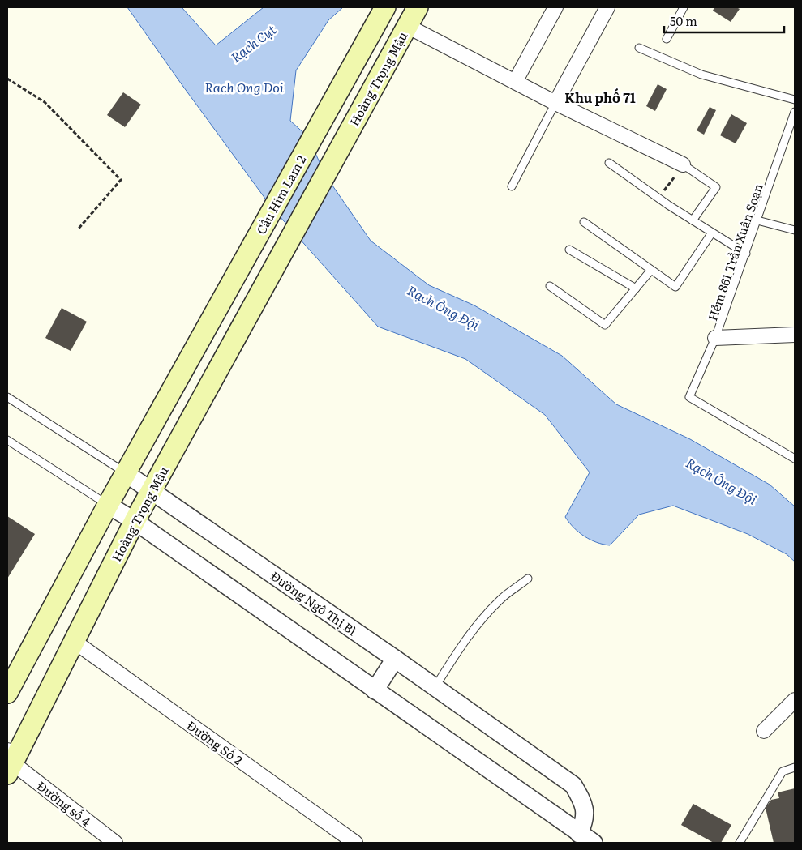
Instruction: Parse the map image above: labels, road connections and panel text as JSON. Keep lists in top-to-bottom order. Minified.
{"streets":{"main road":["Hoàng Trọng Mậu","Cầu Him Lam 2"],"street":["Đường Ngô Thị Bì","Đường Số 2","Đường số 4"],"lane":["Hẻm 861 Trần Xuân Soạn"]},"crossings":[["Hoàng Trọng Mậu","Đường Ngô Thị Bì"],["Hoàng Trọng Mậu","Đường Số 2"],["Hoàng Trọng Mậu","Đường số 4"],["Cầu Him Lam 2","Đường Ngô Thị Bì"]],"districts":["Khu phố 71"],"water":["Rạch Cụt","Rach Ong Doi","Rạch Ông Đội"],"scale_bar":"50 m"}
